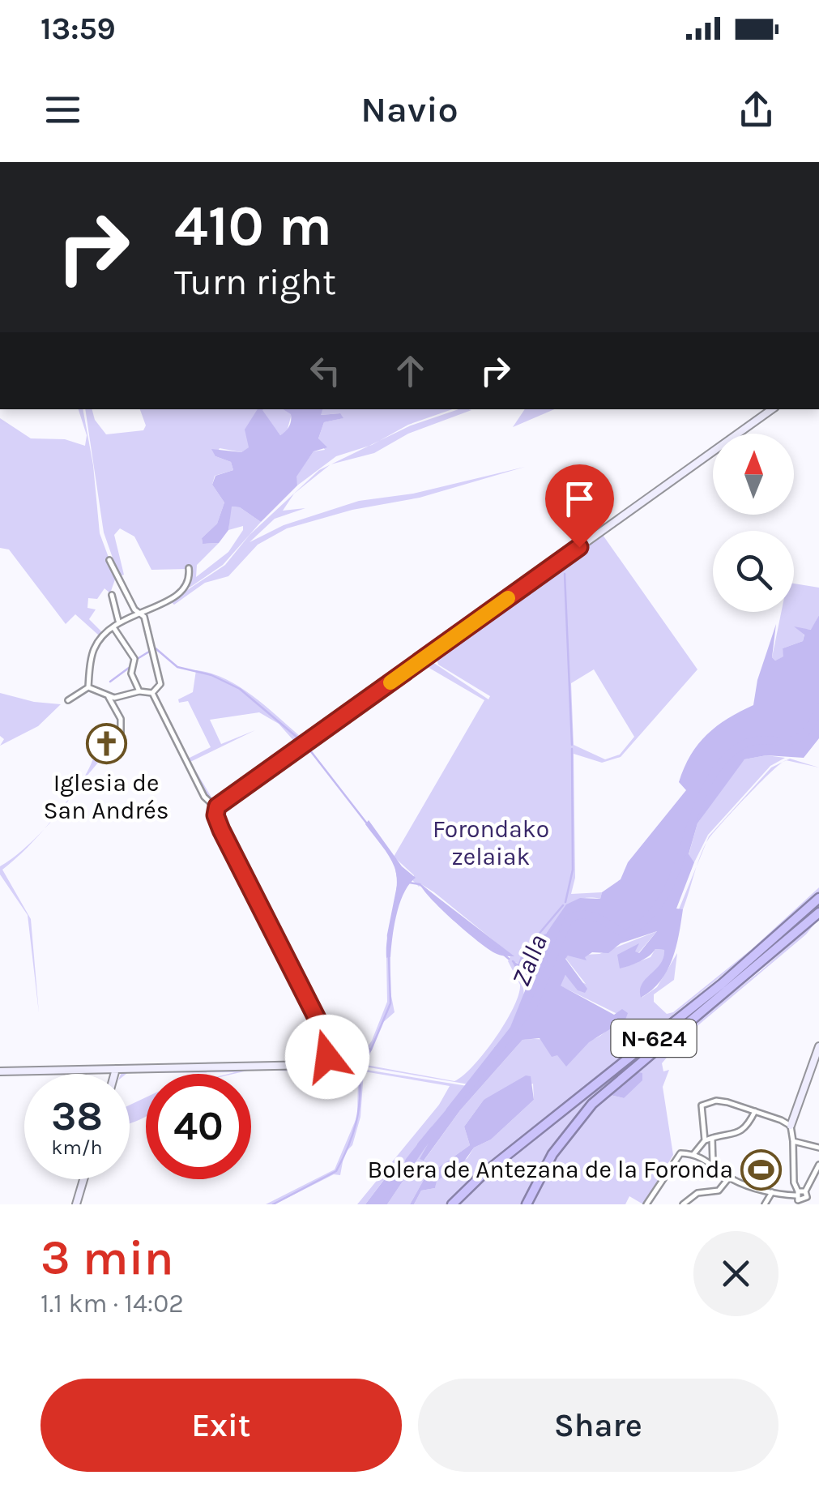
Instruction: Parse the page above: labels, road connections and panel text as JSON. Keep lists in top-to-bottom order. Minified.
{"streets":{"highway":["N-624"]},"water":["Zalla"],"parks":["Forondako zelaiak"],"places":{"church":["Iglesia de San Andrés"],"sports":["Bolera de Antezana de la Foronda"]},"north":"top","page":{"status":"13:59","header":"Navio","turn":["410 m","Turn right"],"speed":"38 km/h","limit":"40","heading":["3 min","1.1 km · 14:02"],"buttons":["Exit","Share"]}}
